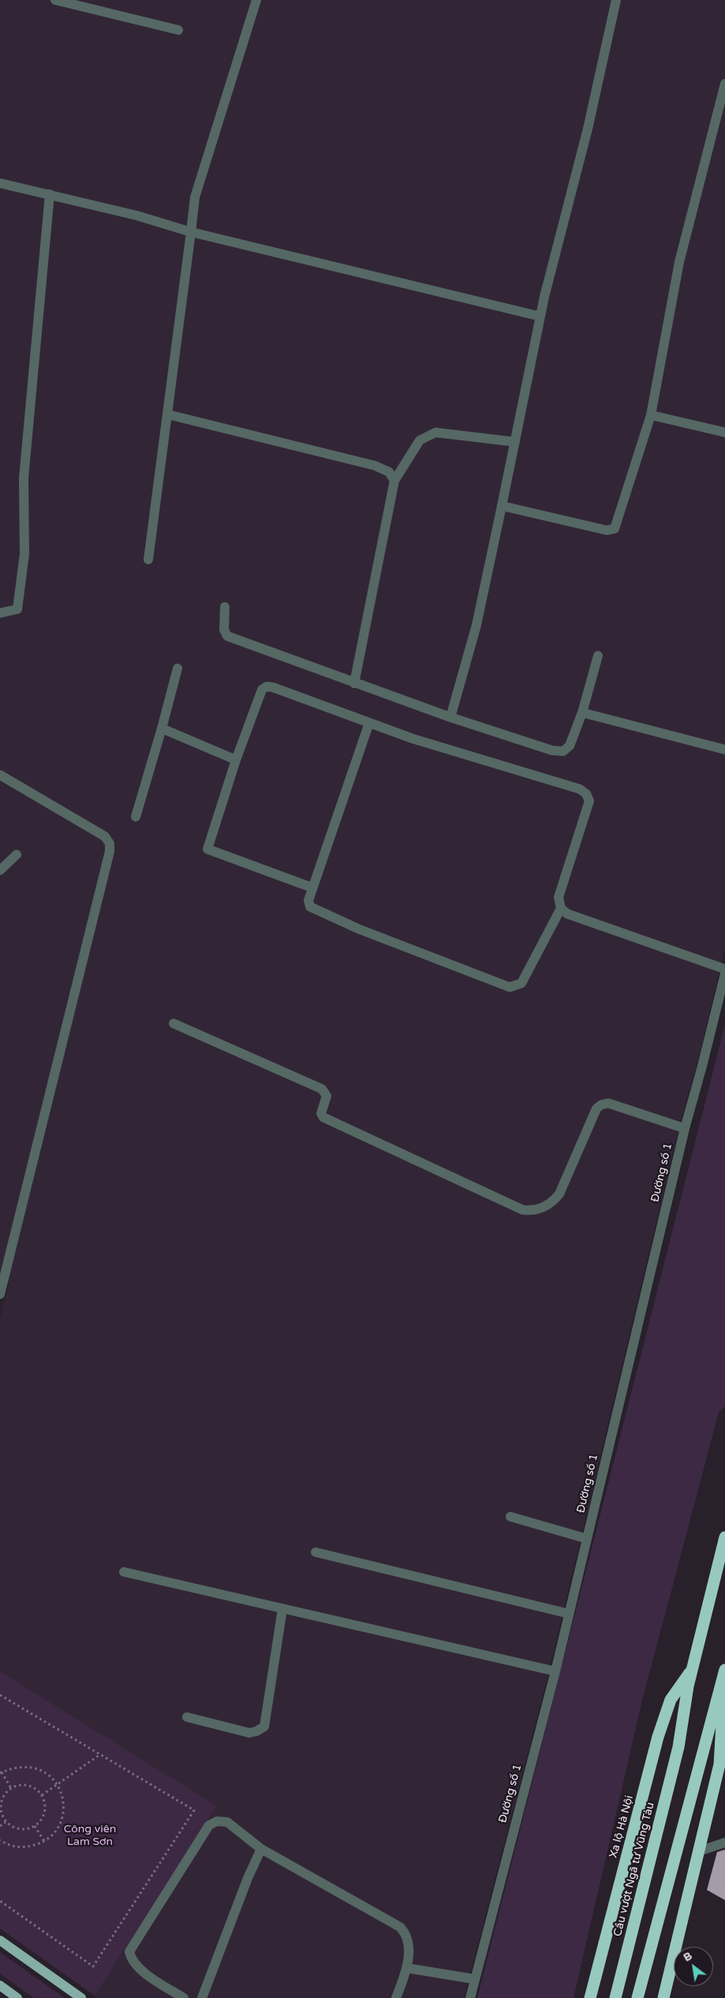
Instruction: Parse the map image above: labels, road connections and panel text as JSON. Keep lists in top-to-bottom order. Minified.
{"streets":{"highway":["Xa lộ Hà Nội","Cầu vượt Ngã tư Vũng Tàu"],"street":["Đường số 1"]},"crossings":[["Xa lộ Hà Nội","Cầu vượt Ngã tư Vũng Tàu"]],"parks":["Công viên Lam Sơn"],"north":"top left"}
